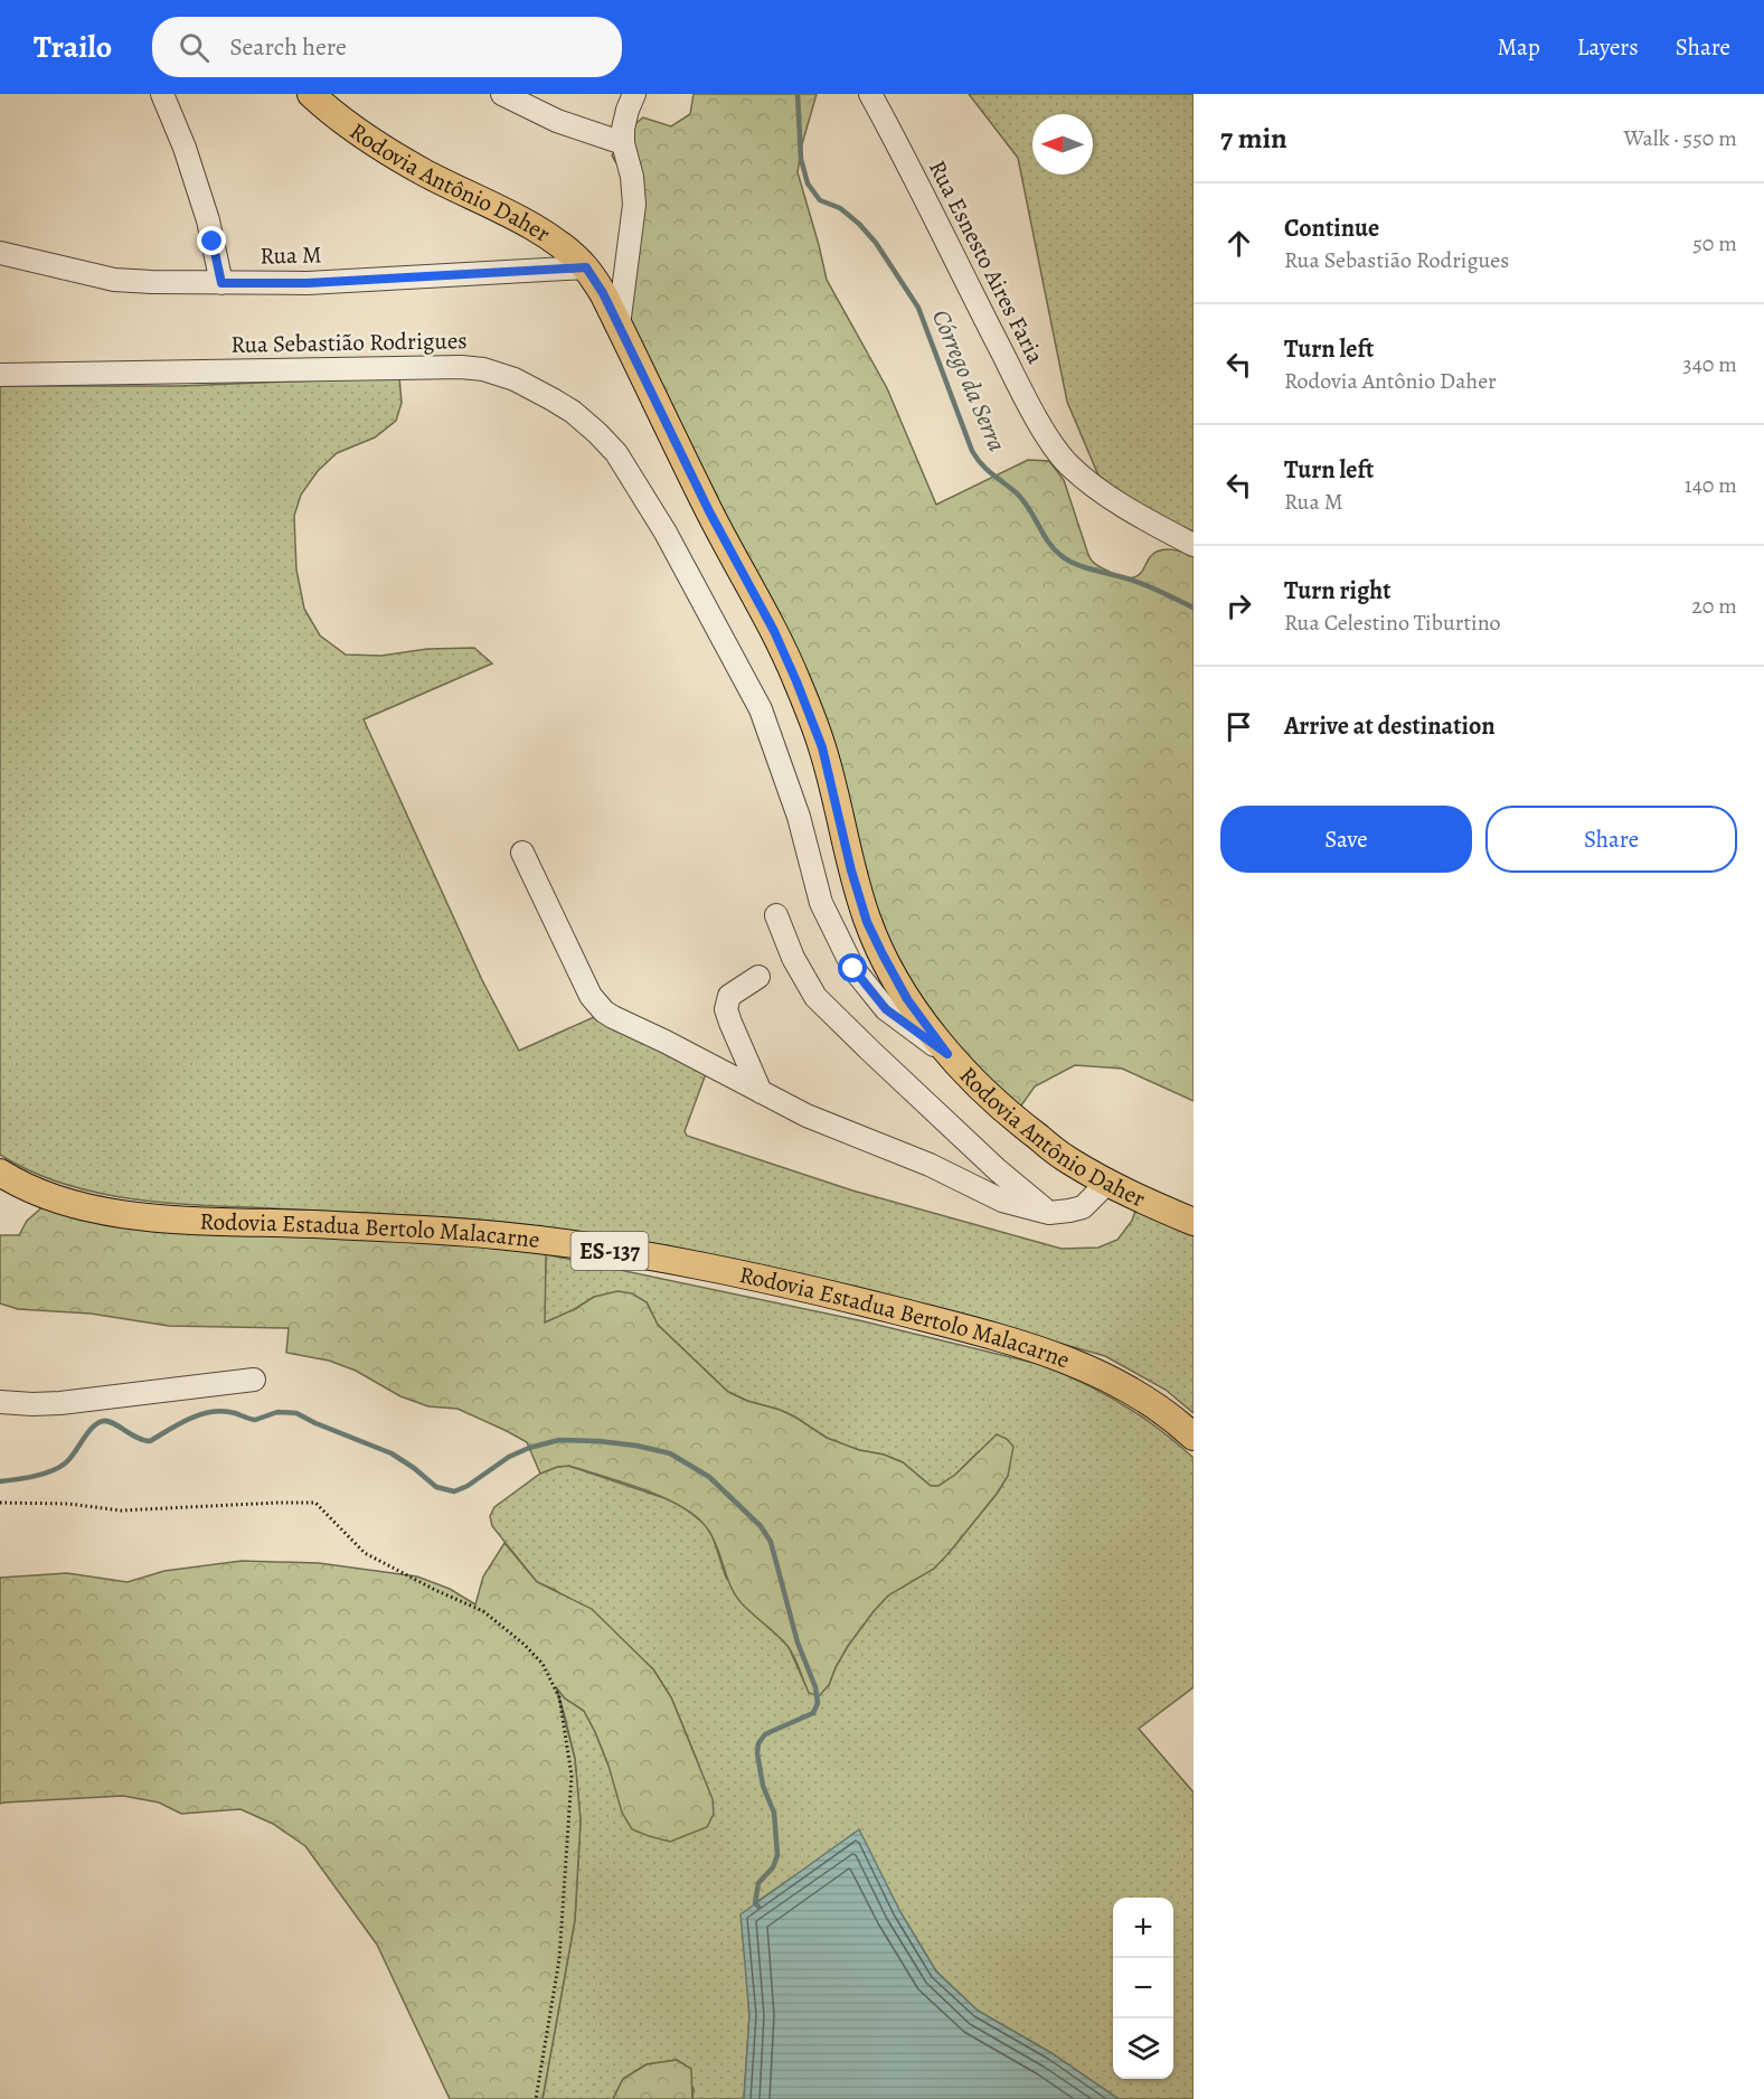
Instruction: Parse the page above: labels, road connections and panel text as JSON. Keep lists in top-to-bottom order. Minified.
{"streets":{"main road":["Rodovia Antônio Daher","Rodovia Estadua Bertolo Malacarne","ES-137"],"street":["Rua M","Rua Esnesto Aires Faria","Rua Sebastião Rodrigues"]},"crossings":[["Rodovia Antônio Daher","Rua M"],["Rodovia Antônio Daher","Rua Sebastião Rodrigues"]],"water":["Córrego da Serra"],"north":"left","page":{"header":"Trailo","search":"Search here","nav":["Map","Layers","Share"],"heading":["7 min","Walk · 550 m"],"list":[["Continue","Rua Sebastião Rodrigues","50 m"],["Turn left","Rodovia Antônio Daher","340 m"],["Turn left","Rua M","140 m"],["Turn right","Rua Celestino Tiburtino","20 m"],"Arrive at destination"],"buttons":["Save","Share"],"map_buttons":["+","−"]}}
